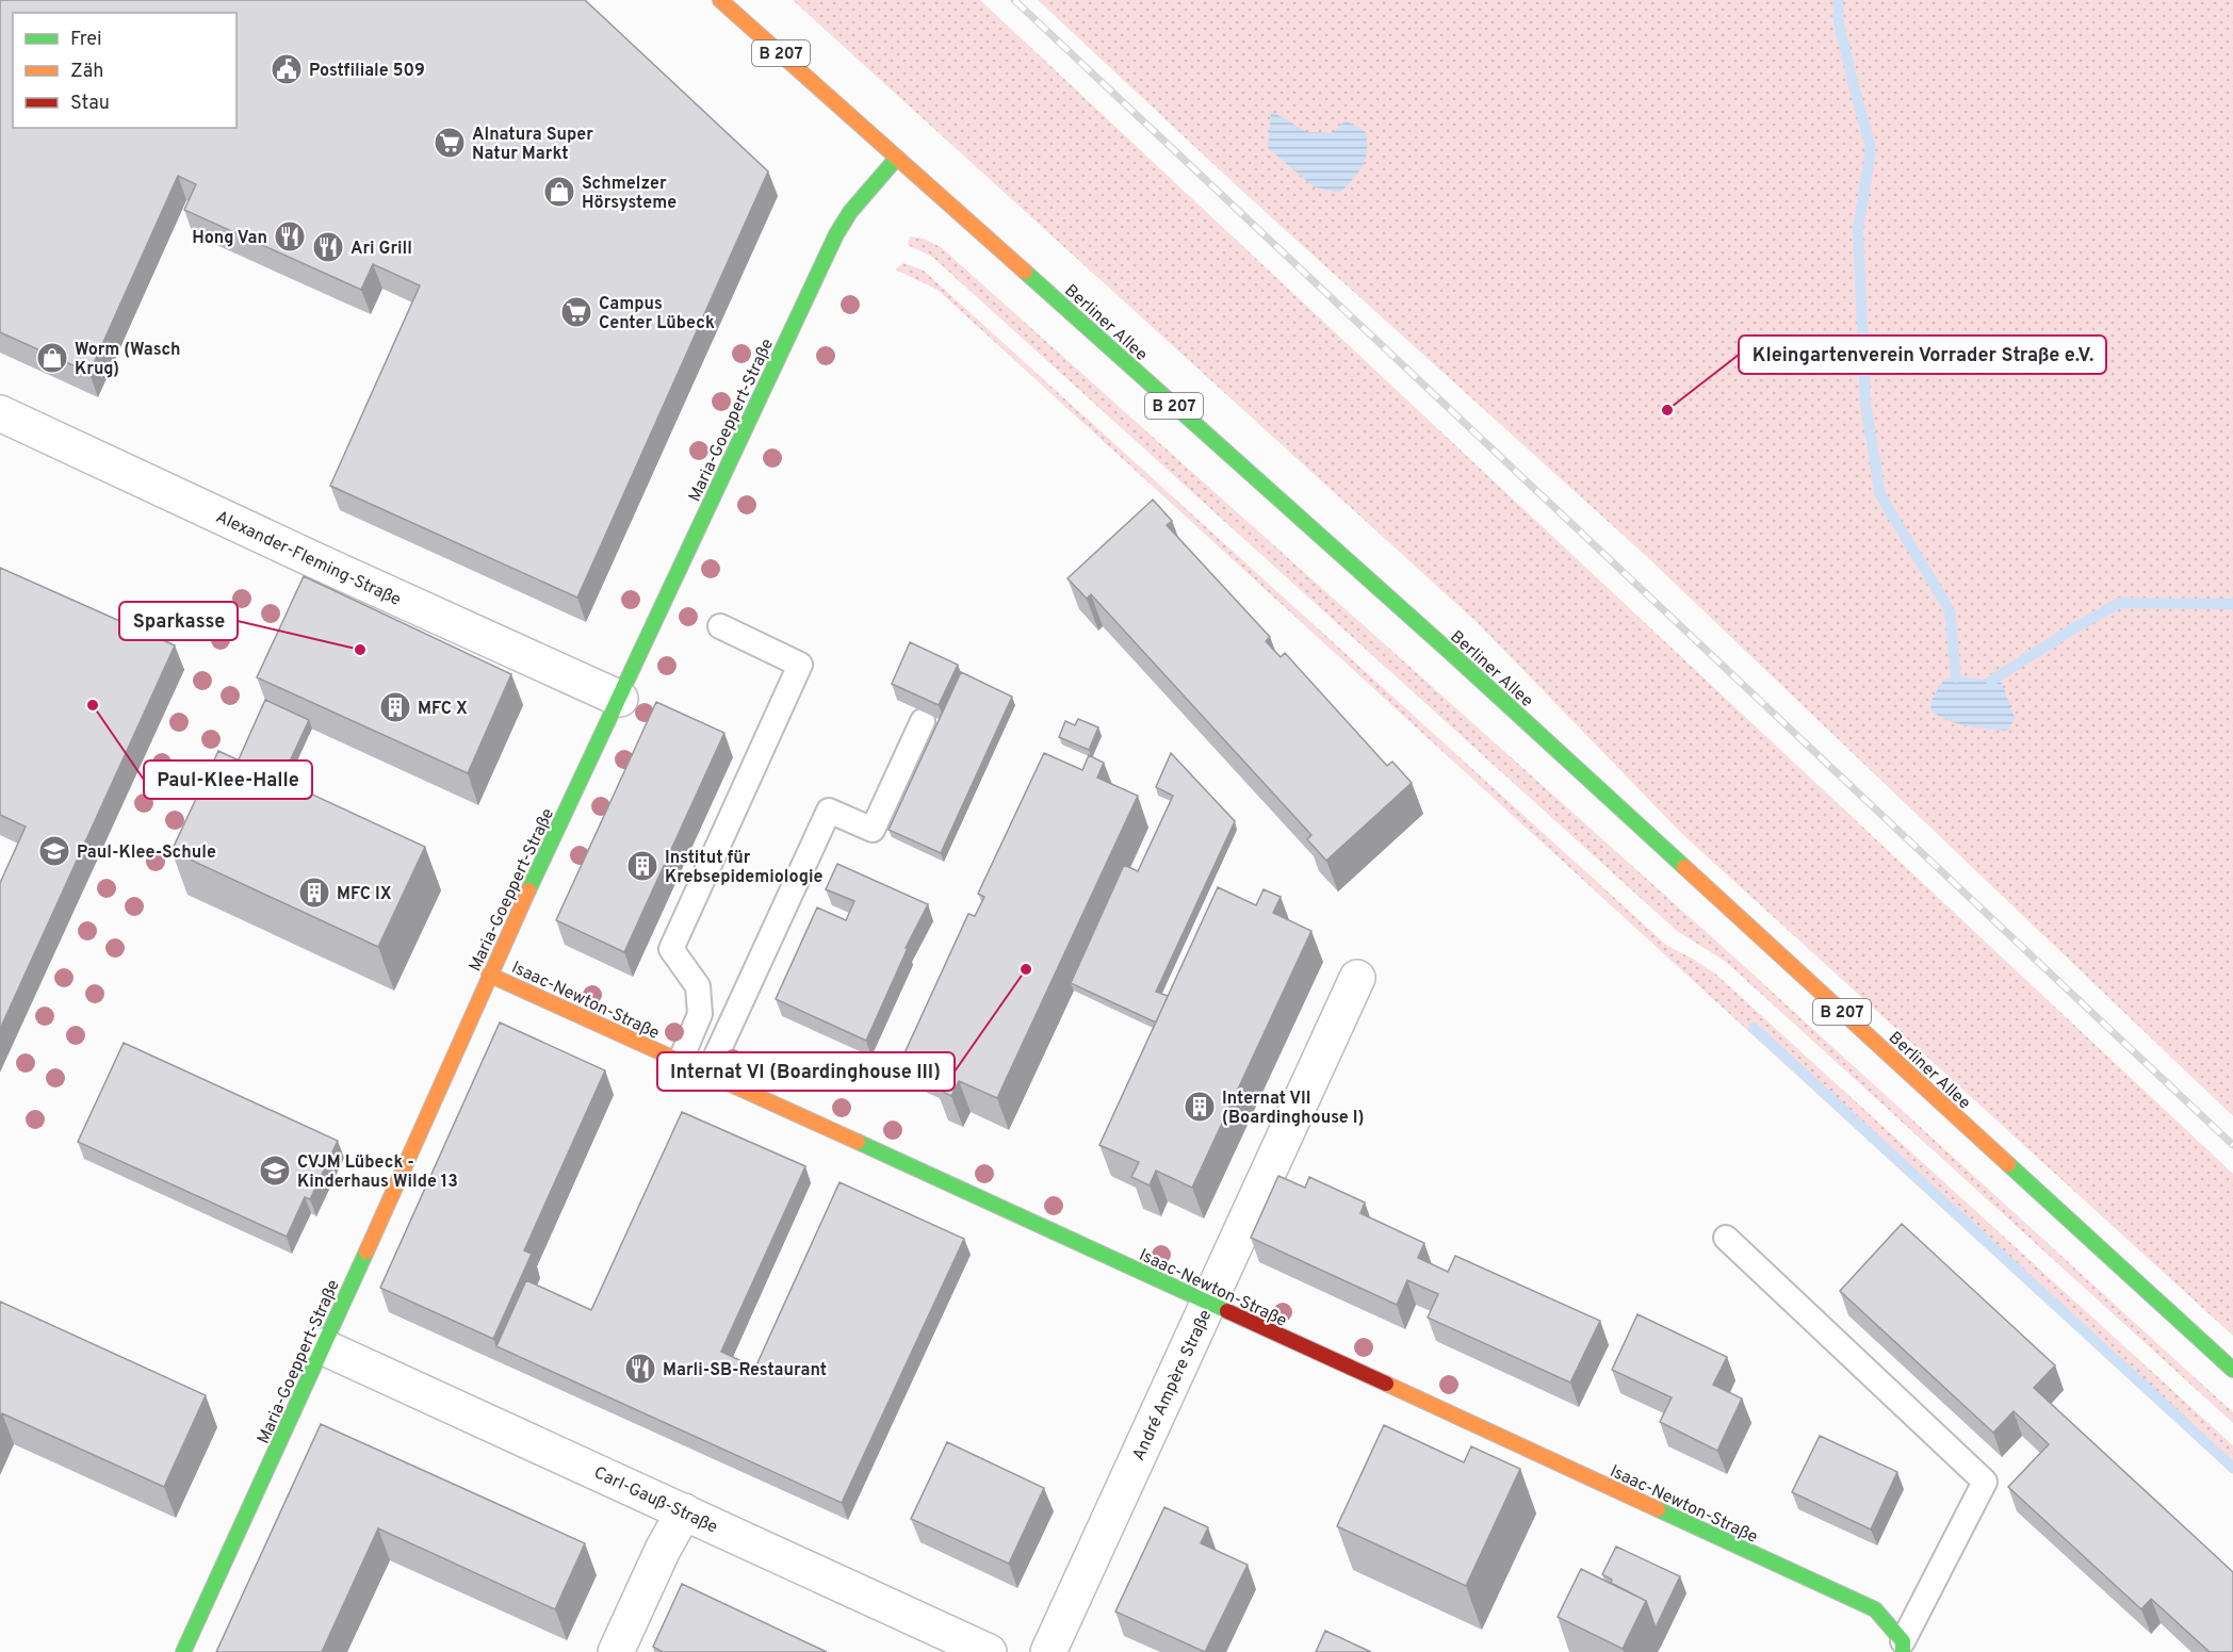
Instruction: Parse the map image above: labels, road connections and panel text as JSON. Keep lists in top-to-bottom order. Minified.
{"streets":{"street":["B 207","Berliner Allee","Maria-Goeppert-Straße","Alexander-Fleming-Straße","Isaac-Newton-Straße","André Ampère Straße","Carl-Gauß-Straße"]},"crossings":[["Berliner Allee","Maria-Goeppert-Straße"],["Maria-Goeppert-Straße","Alexander-Fleming-Straße"],["Maria-Goeppert-Straße","Isaac-Newton-Straße"],["Maria-Goeppert-Straße","Carl-Gauß-Straße"],["Isaac-Newton-Straße","André Ampère Straße"]],"places":{"public building":["Postfiliale 509"],"supermarket":["Alnatura Super Natur Markt","Campus Center Lübeck"],"shop":["Schmelzer Hörsysteme","Worm (Wasch Krug)"],"restaurant":["Hong Van","Ari Grill","Marli-SB-Restaurant"],"other":["Kleingartenverein Vorrader Straße e.V.","Sparkasse","Paul-Klee-Halle","Internat VI (Boardinghouse III)"],"building":["MFC X","Institut für Krebsepidemiologie","MFC IX","Internat VII (Boardinghouse I)"],"school or university":["Paul-Klee-Schule","CVJM Lübeck - Kinderhaus Wilde 13"]},"legend":["Frei","Zäh","Stau"]}
